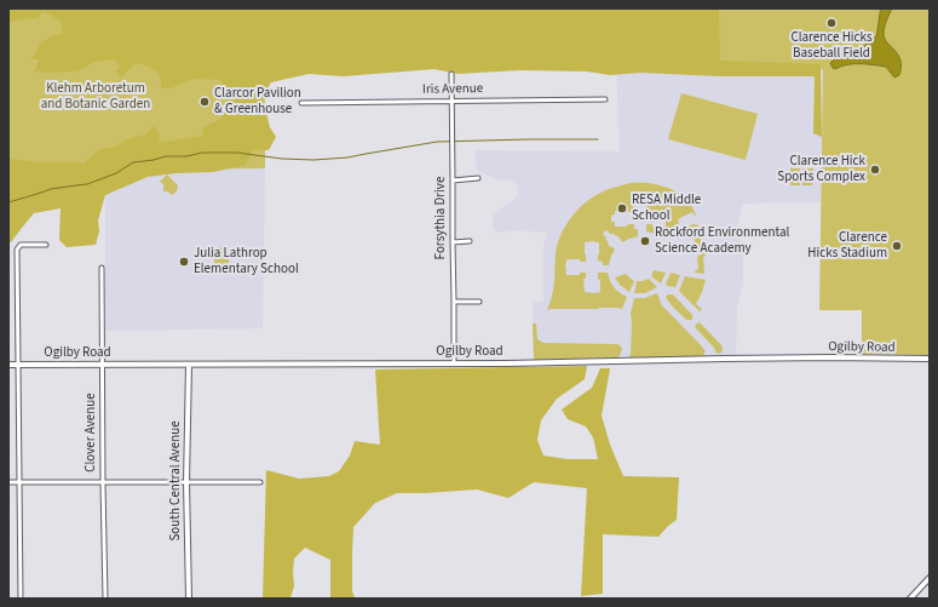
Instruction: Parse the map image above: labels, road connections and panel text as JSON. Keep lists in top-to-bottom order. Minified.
{"streets":{"street":["Iris Avenue","Forsythia Drive","Ogilby Road","Clover Avenue","South Central Avenue"]},"crossings":[["Iris Avenue","Forsythia Drive"],["Forsythia Drive","Ogilby Road"],["Ogilby Road","Clover Avenue"],["Ogilby Road","South Central Avenue"]],"parks":["Klehm Arboretum and Botanic Garden"],"places":["Clarence Hicks Baseball Field","Clarcor Pavilion & Greenhouse","Clarence Hick Sports Complex","RESA Middle School","Rockford Environmental Science Academy","Clarence Hicks Stadium","Julia Lathrop Elementary School"]}
